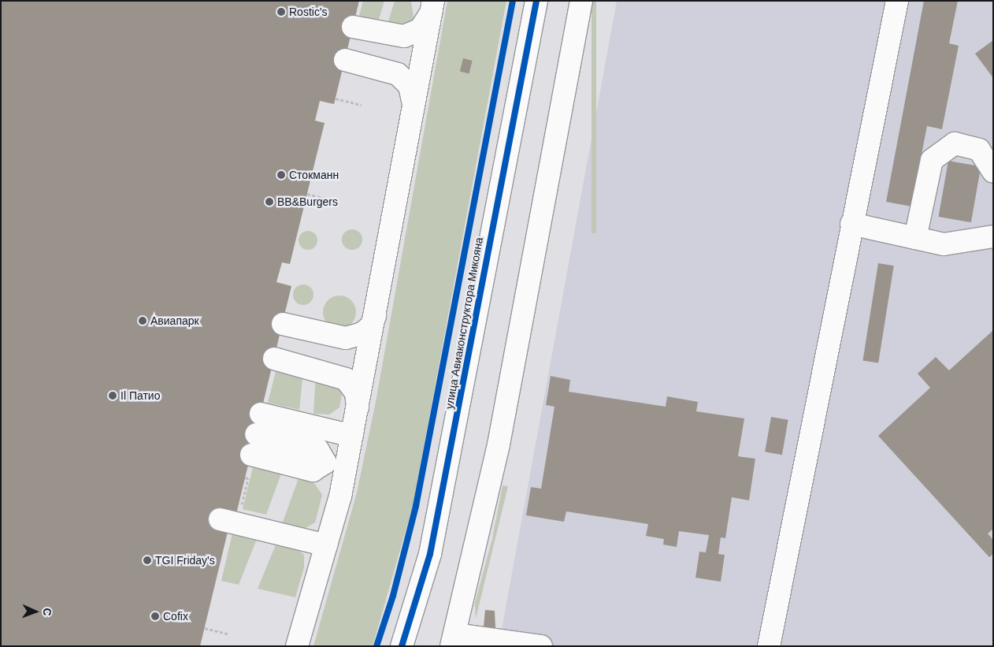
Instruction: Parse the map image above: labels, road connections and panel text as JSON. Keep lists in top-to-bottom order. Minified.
{"streets":{"street":["улица Авиаконструктора Микояна"]},"places":["Rostic's","Стокманн","BB&Burgers","Авиапарк","Il Патио","TGI Friday's","Cofix"],"north":"right"}
